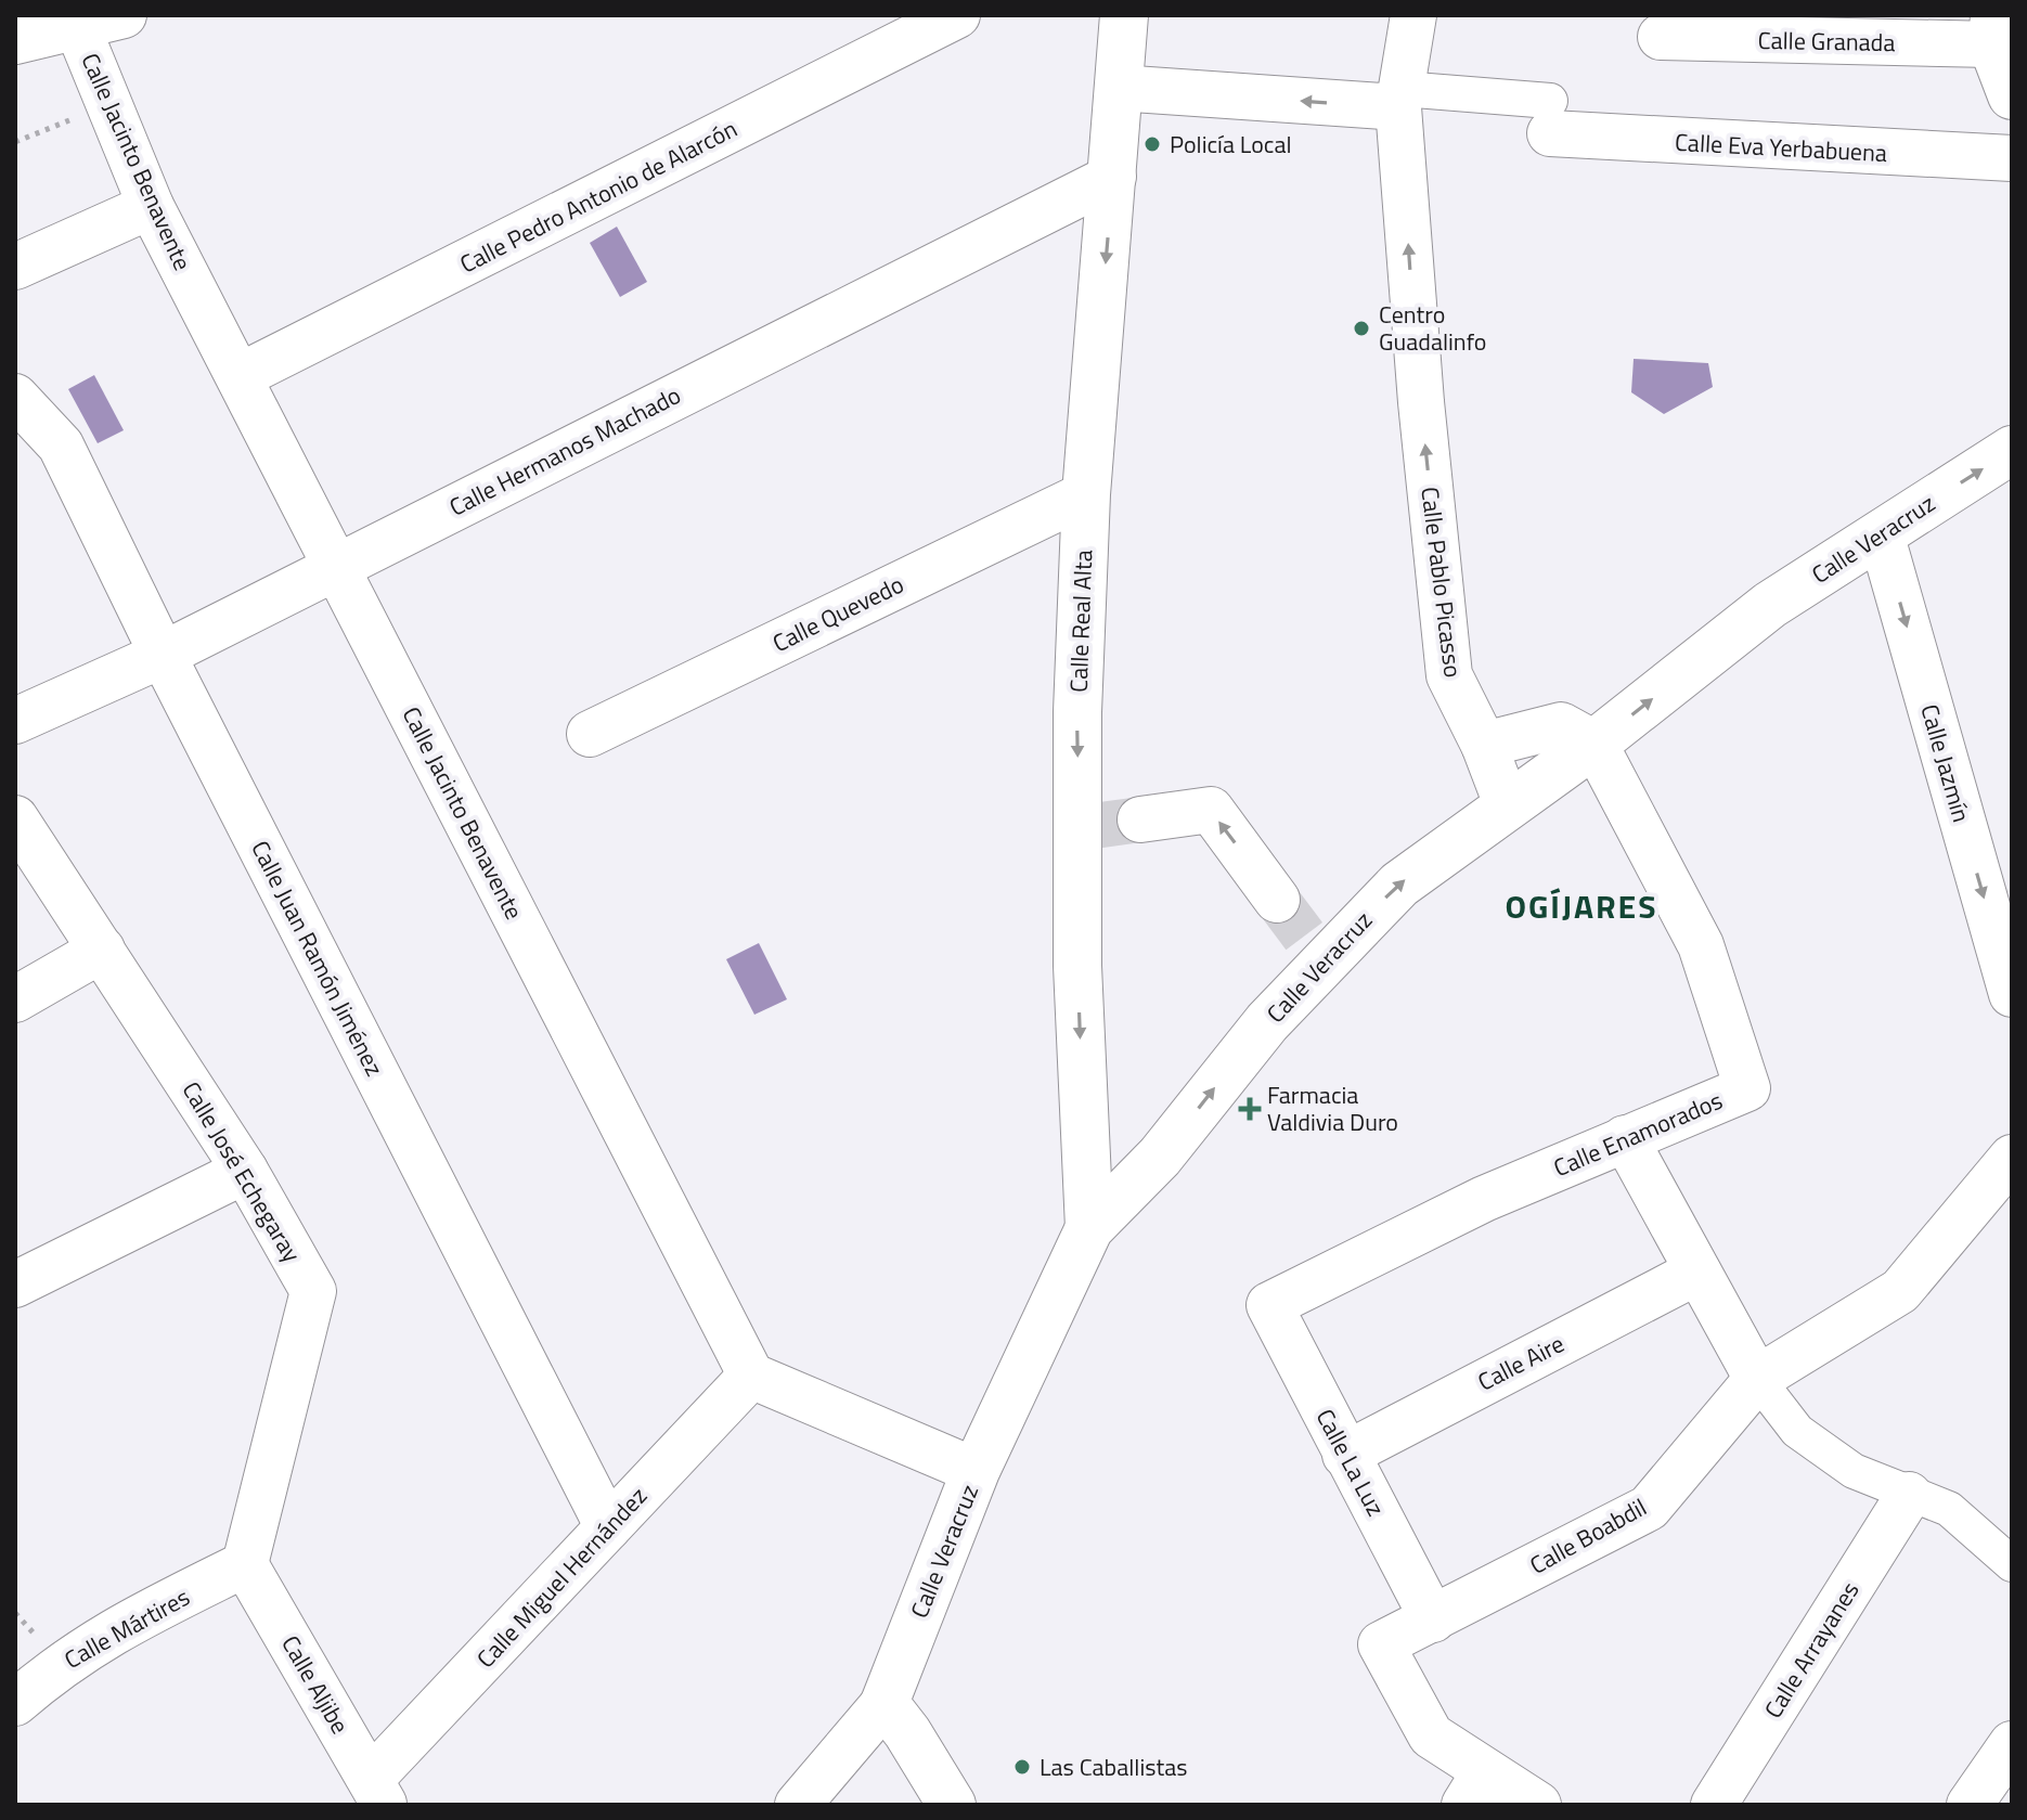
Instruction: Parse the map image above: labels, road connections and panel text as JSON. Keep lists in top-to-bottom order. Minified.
{"streets":{"street":["Calle Granada","Calle Eva Yerbabuena","Calle Jacinto Benavente","Calle Pedro Antonio de Alarcón","Calle Hermanos Machado","Calle Veracruz","Calle Pablo Picasso","Calle Quevedo","Calle Real Alta","Calle Jazmín","Calle Juan Ramón Jiménez","Calle Enamorados","Calle José Echegaray","Calle Aire","Calle La Luz","Calle Boabdil","Calle Miguel Hernández","Calle Mártires","Calle Arrayanes","Calle Aljibe"]},"crossings":[["Calle Eva Yerbabuena","Calle Pablo Picasso"],["Calle Eva Yerbabuena","Calle Real Alta"],["Calle Jacinto Benavente","Calle Pedro Antonio de Alarcón"],["Calle Jacinto Benavente","Calle Hermanos Machado"],["Calle Jacinto Benavente","Calle Miguel Hernández"],["Calle Hermanos Machado","Calle Real Alta"],["Calle Hermanos Machado","Calle Juan Ramón Jiménez"],["Calle Veracruz","Calle Pablo Picasso"],["Calle Veracruz","Calle Real Alta"],["Calle Veracruz","Calle Jazmín"],["Calle Veracruz","Calle Enamorados"],["Calle Quevedo","Calle Real Alta"],["Calle Juan Ramón Jiménez","Calle Miguel Hernández"],["Calle Enamorados","Calle La Luz"],["Calle José Echegaray","Calle Mártires"],["Calle José Echegaray","Calle Aljibe"],["Calle Aire","Calle La Luz"],["Calle La Luz","Calle Boabdil"],["Calle Miguel Hernández","Calle Aljibe"],["Calle Mártires","Calle Aljibe"]],"one_way":["Calle Veracruz","Calle Pablo Picasso","Calle Real Alta","Calle Jazmín"],"districts":["OGÍJARES"],"places":{"other":["Policía Local","Centro Guadalinfo","Las Caballistas"],"health":["Farmacia Valdivia Duro"]}}
